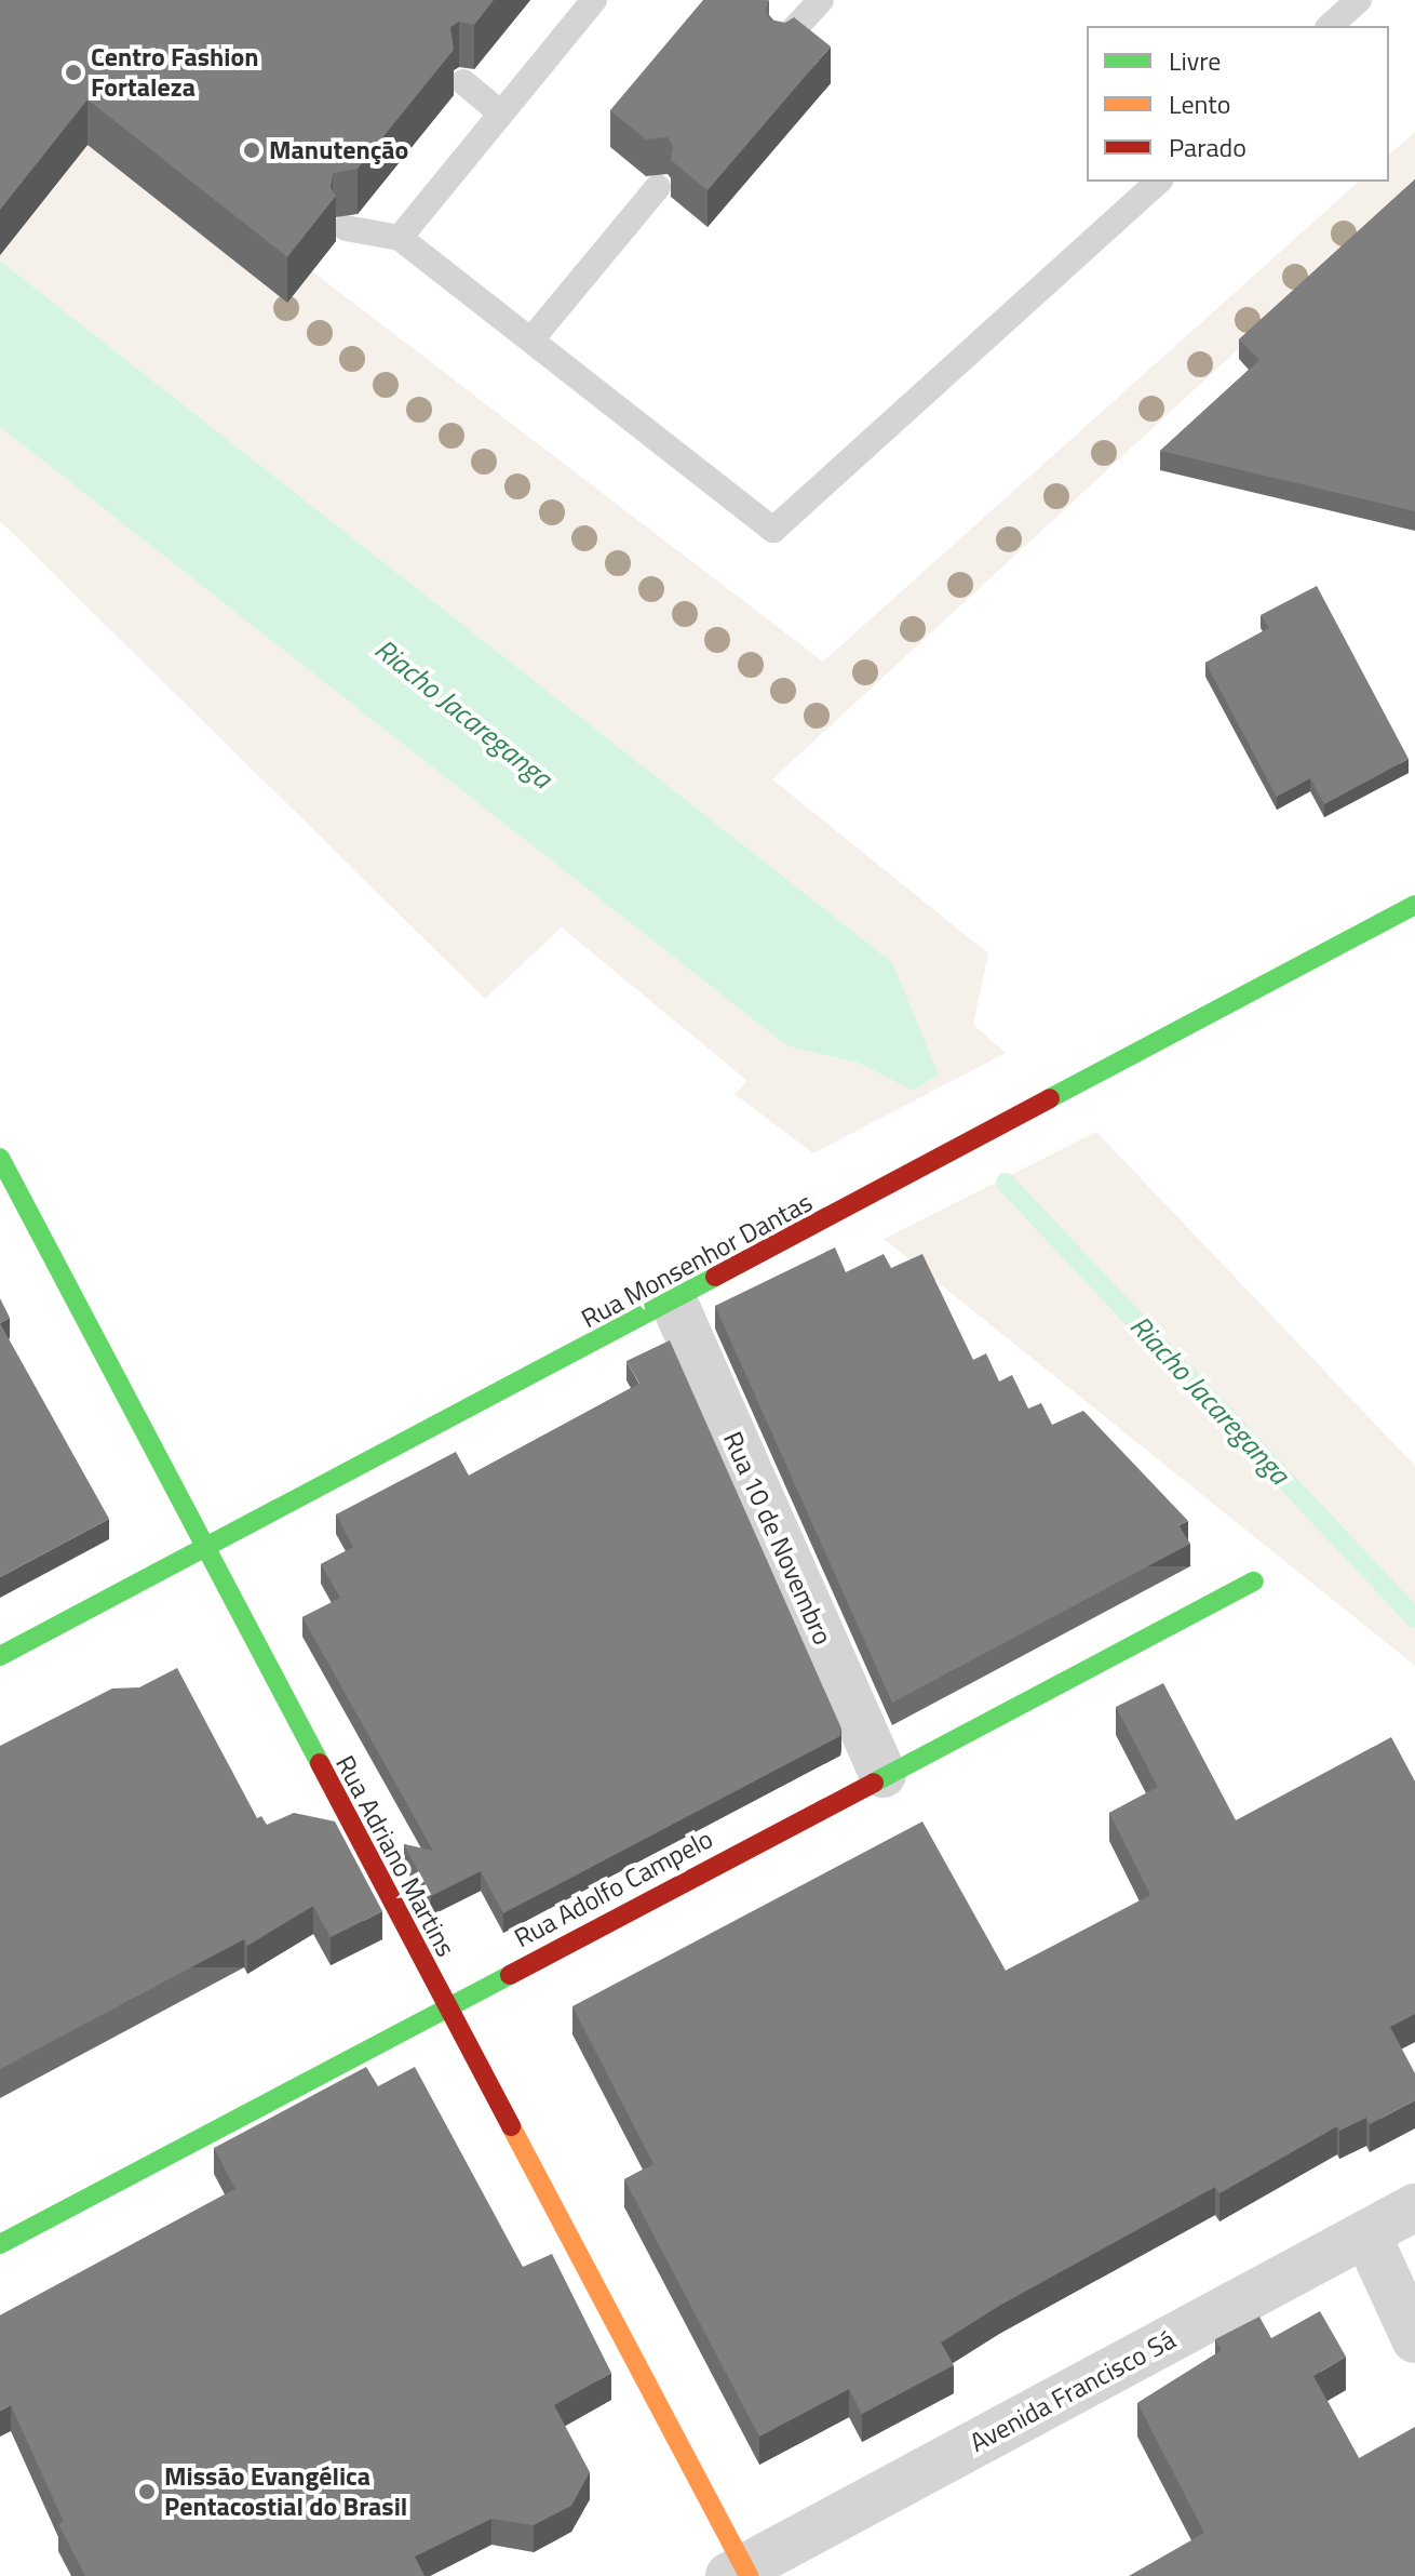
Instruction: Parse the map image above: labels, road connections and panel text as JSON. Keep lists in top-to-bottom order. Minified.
{"streets":{"street":["Rua Monsenhor Dantas","Rua 10 de Novembro","Rua Adriano Martins","Rua Adolfo Campelo","Avenida Francisco Sá"]},"crossings":[["Rua Monsenhor Dantas","Rua 10 de Novembro"],["Rua Monsenhor Dantas","Rua Adriano Martins"],["Rua 10 de Novembro","Rua Adolfo Campelo"],["Rua Adriano Martins","Rua Adolfo Campelo"],["Rua Adriano Martins","Avenida Francisco Sá"]],"water":["Riacho Jacareganga"],"places":["Centro Fashion Fortaleza","Manutenção","Missão Evangélica Pentacostial do Brasil"],"legend":["Livre","Lento","Parado"]}
